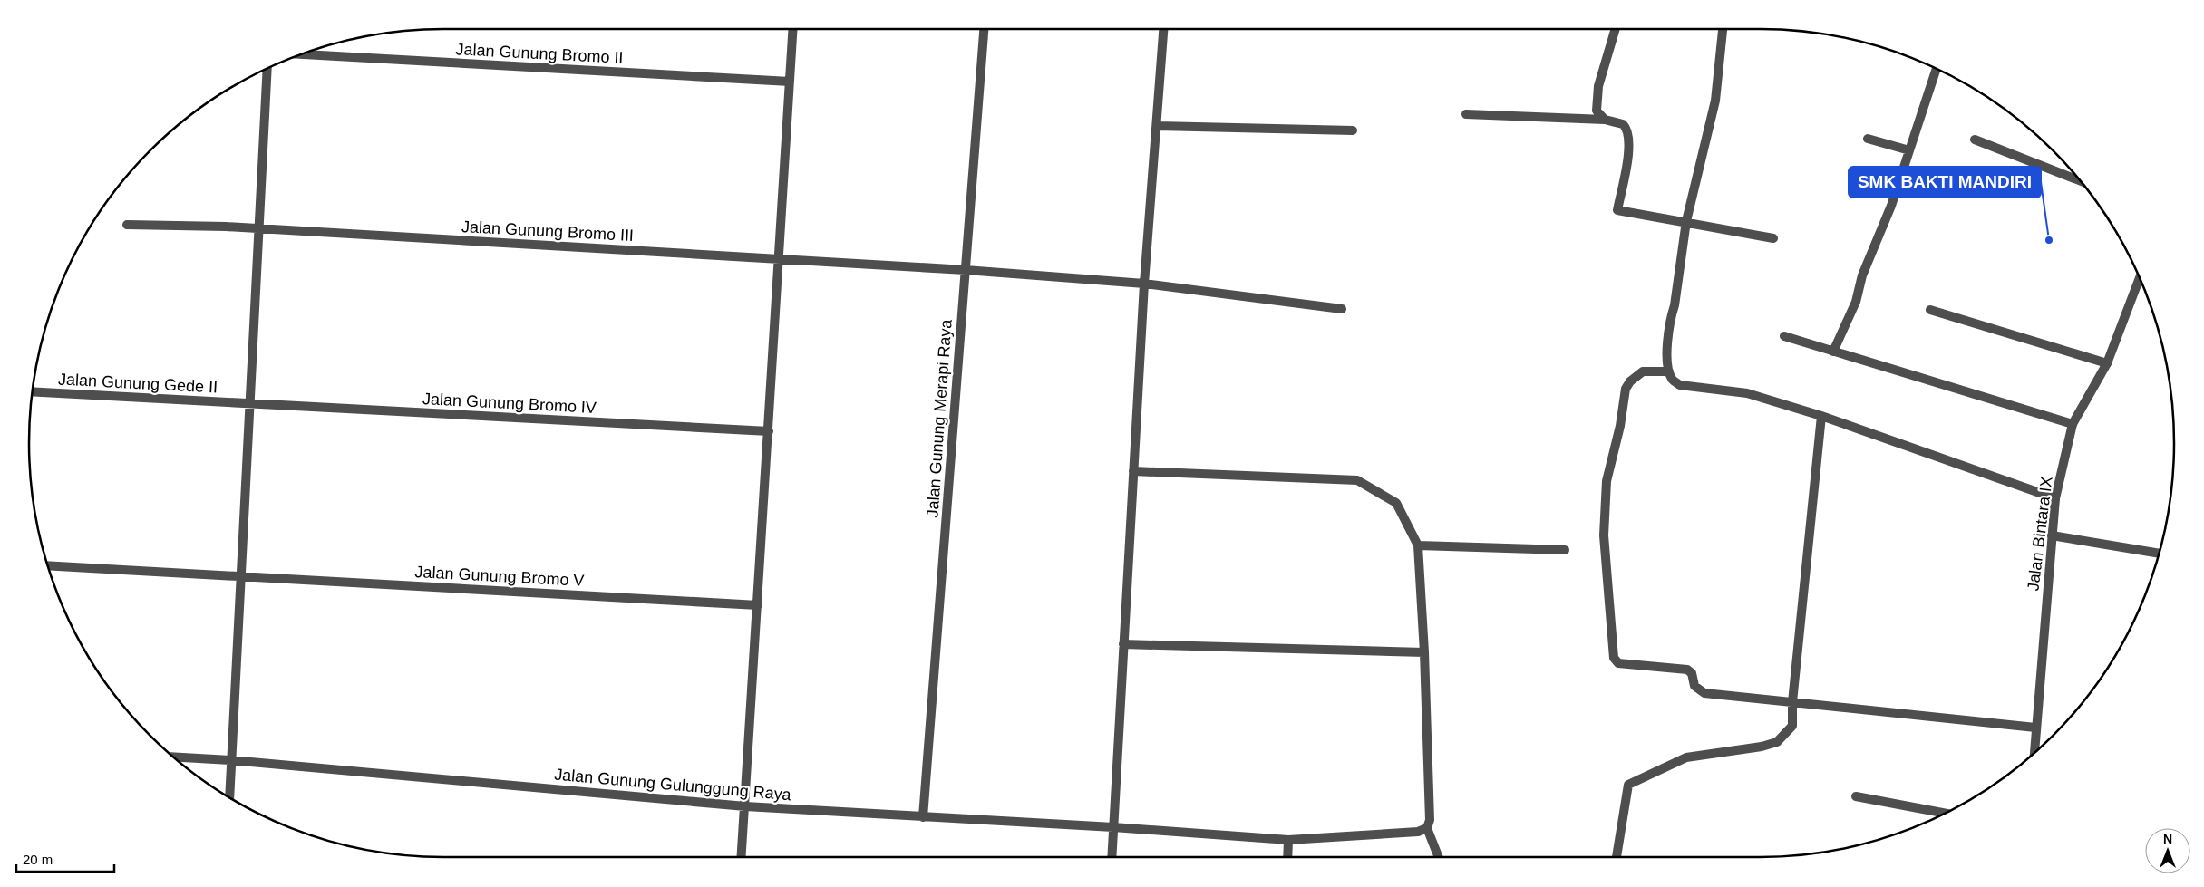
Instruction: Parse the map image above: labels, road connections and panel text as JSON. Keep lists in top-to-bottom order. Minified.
{"streets":{"street":["Jalan Gunung Bromo II","Jalan Gunung Bromo III","Jalan Gunung Gede II","Jalan Gunung Bromo IV","Jalan Gunung Merapi Raya","Jalan Bintara IX","Jalan Gunung Bromo V","Jalan Gunung Gulunggung Raya"]},"crossings":[["Jalan Gunung Bromo III","Jalan Gunung Merapi Raya"],["Jalan Gunung Gede II","Jalan Gunung Bromo IV"],["Jalan Gunung Merapi Raya","Jalan Gunung Gulunggung Raya"]],"places":["SMK BAKTI MANDIRI"],"scale_bar":"20 m","north":"top"}
